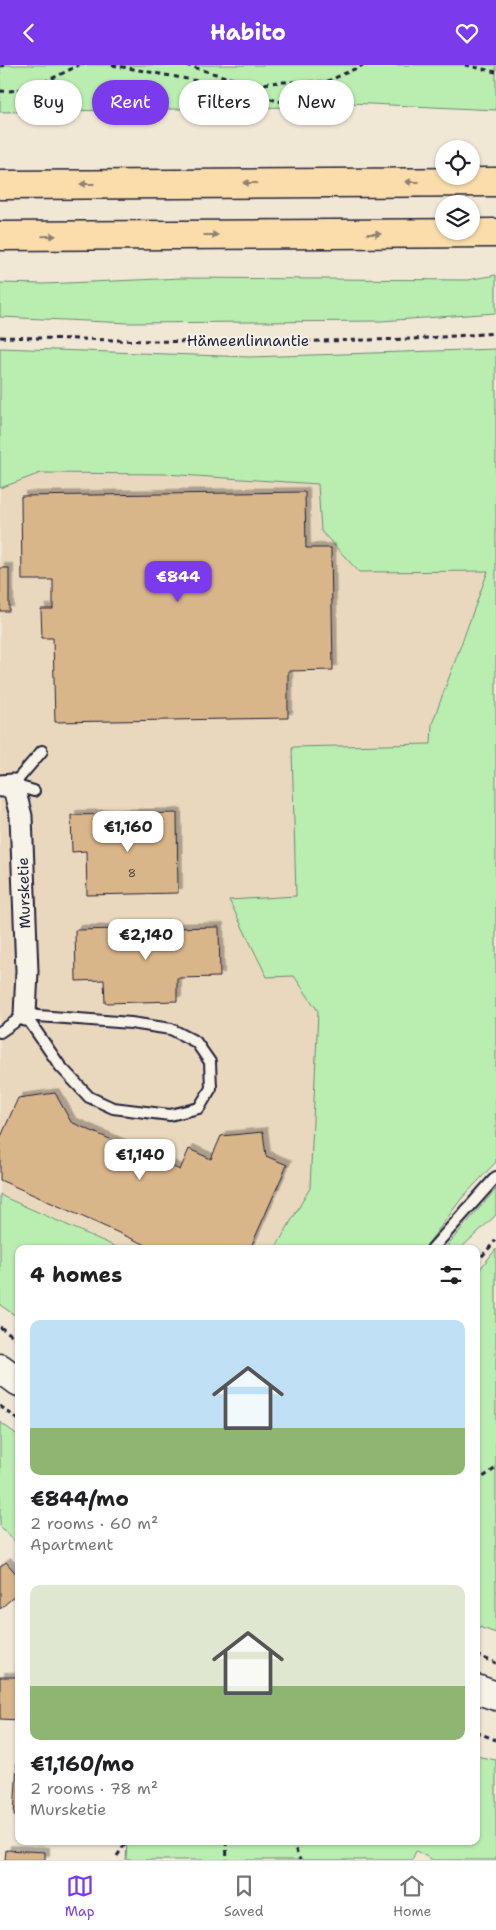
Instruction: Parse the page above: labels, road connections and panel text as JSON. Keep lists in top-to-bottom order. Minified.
{"streets":{"street":["Mursketie"],"path":["Hämeenlinnantie"]},"house_numbers":["8"],"page":{"header":"Habito","chip":["Buy","Rent","Filters","New"],"price":["€844","€1,160","€2,140","€1,140"],"heading":"4 homes","list":[{"name":"€844/mo","note":"2 rooms · 60 m² · Apartment"},{"name":"€1,160/mo","note":"2 rooms · 78 m² · Mursketie"}],"tabs":["Map","Saved","Home"]}}
